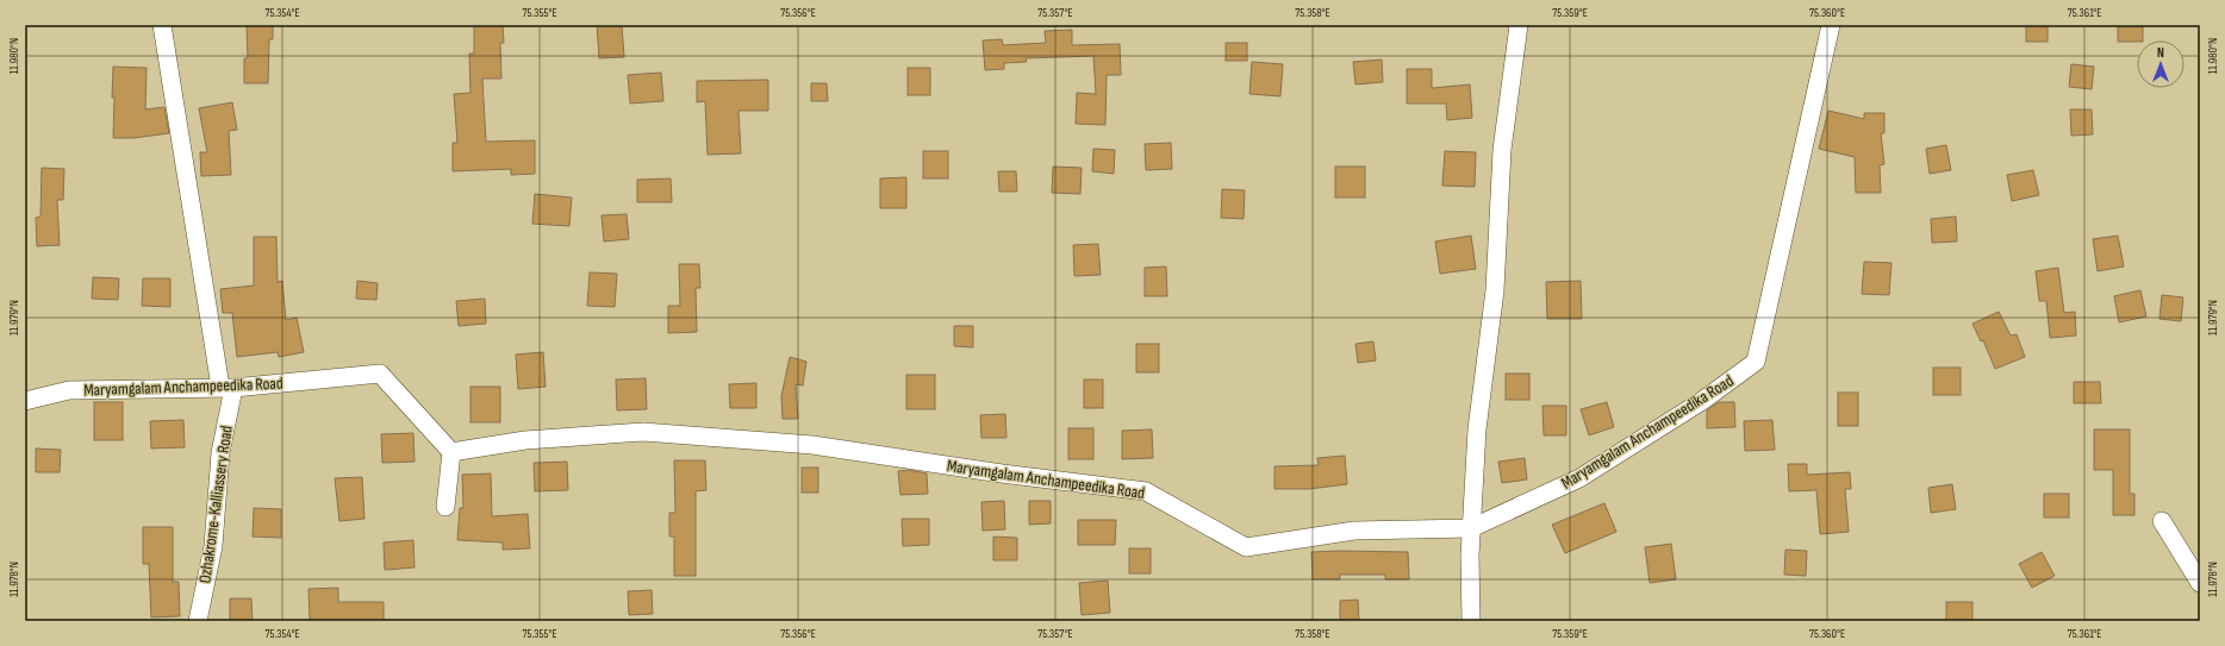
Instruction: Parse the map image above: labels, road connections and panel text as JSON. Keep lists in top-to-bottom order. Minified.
{"streets":{"street":["Maryamgalam Anchampeedika Road","Ozhakrome-Kalliassery Road"]},"crossings":[["Maryamgalam Anchampeedika Road","Ozhakrome-Kalliassery Road"]],"north":"top","coordinates":["75.354°E","75.355°E","75.356°E","75.357°E","75.358°E","75.359°E","75.360°E","75.361°E","11.980°N","11.979°N","11.978°N"]}
